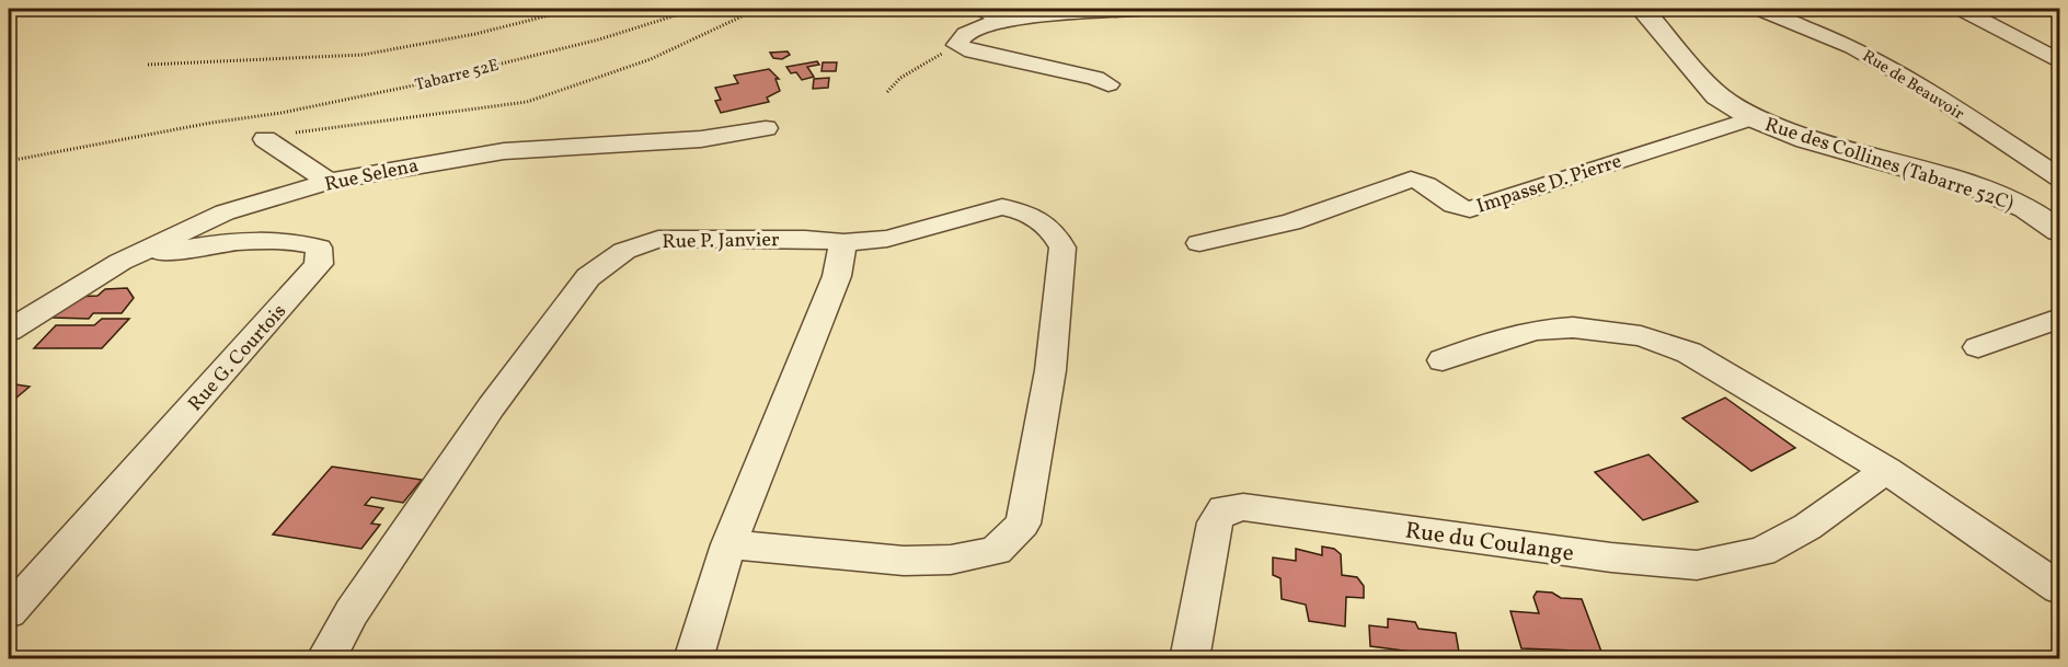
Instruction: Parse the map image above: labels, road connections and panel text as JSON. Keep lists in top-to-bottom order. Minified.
{"streets":{"street":["Rue de Beauvoir","Rue des Collines (Tabarre 52C)","Rue Selena","Impasse D. Pierre","Rue P. Janvier","Rue G. Courtois","Rue du Coulange"],"path":["Tabarre 52E"]},"crossings":[["Rue des Collines (Tabarre 52C)","Impasse D. Pierre"],["Rue Selena","Rue G. Courtois"]]}
